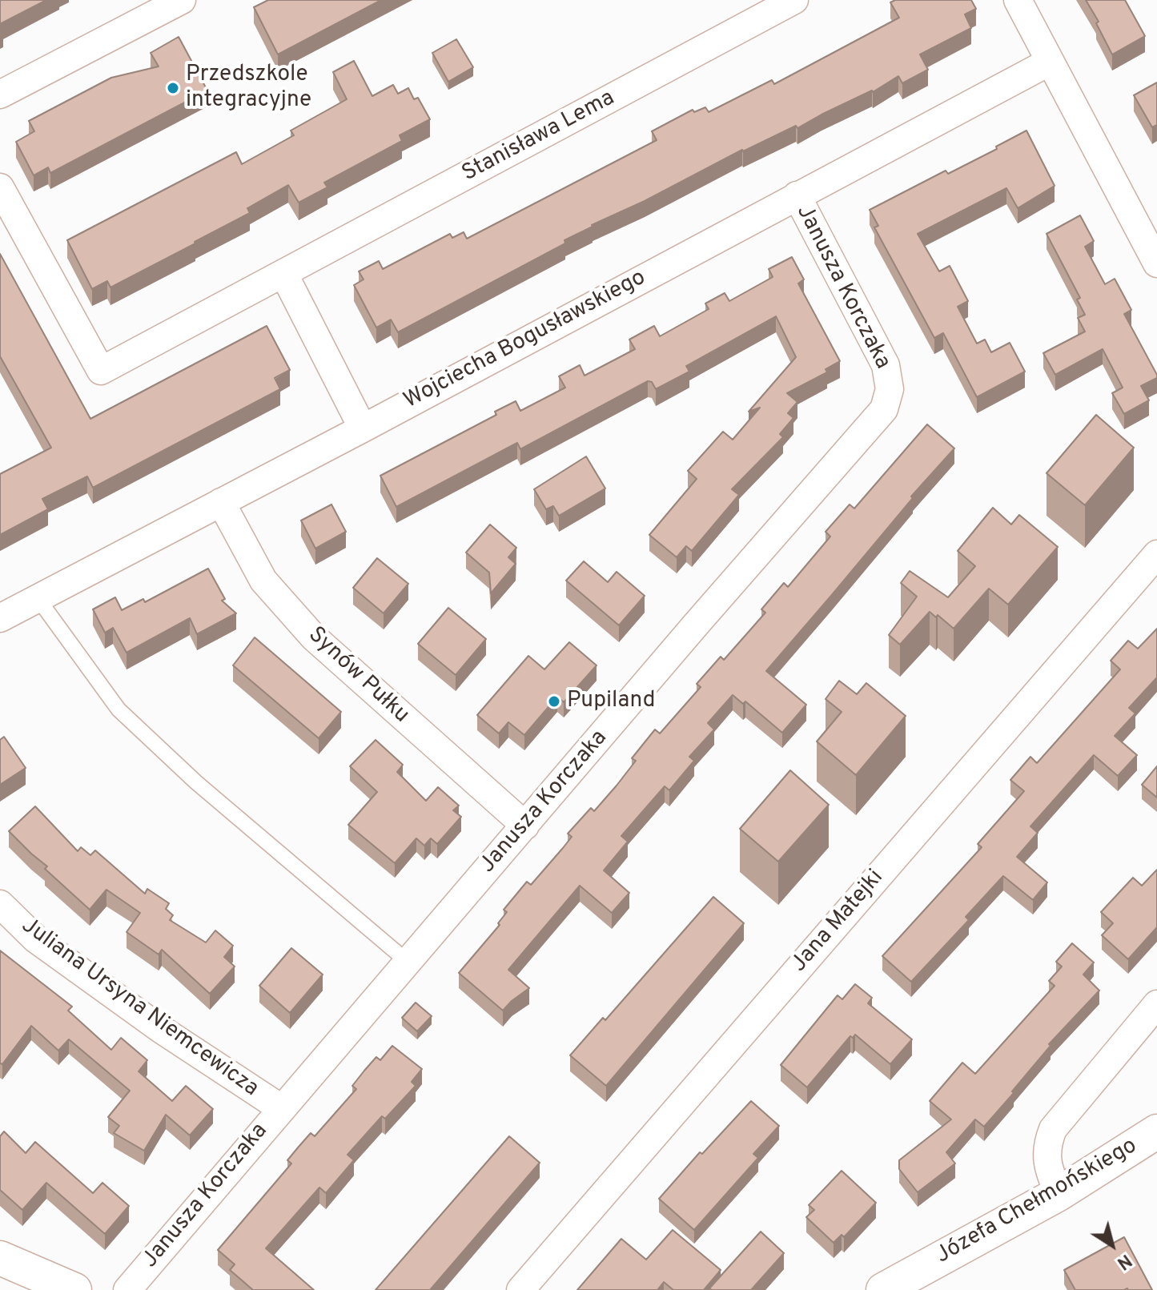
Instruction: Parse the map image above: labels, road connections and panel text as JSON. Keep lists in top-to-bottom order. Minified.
{"streets":{"street":["Stanisława Lema","Janusza Korczaka","Wojciecha Bogusławskiego","Synów Pułku","Jana Matejki","Juliana Ursyna Niemcewicza","Józefa Chełmońskiego"]},"crossings":[["Janusza Korczaka","Wojciecha Bogusławskiego"],["Janusza Korczaka","Synów Pułku"],["Janusza Korczaka","Juliana Ursyna Niemcewicza"],["Wojciecha Bogusławskiego","Synów Pułku"]],"places":["Przedszkole integracyjne","Pupiland"],"north":"bottom right"}
